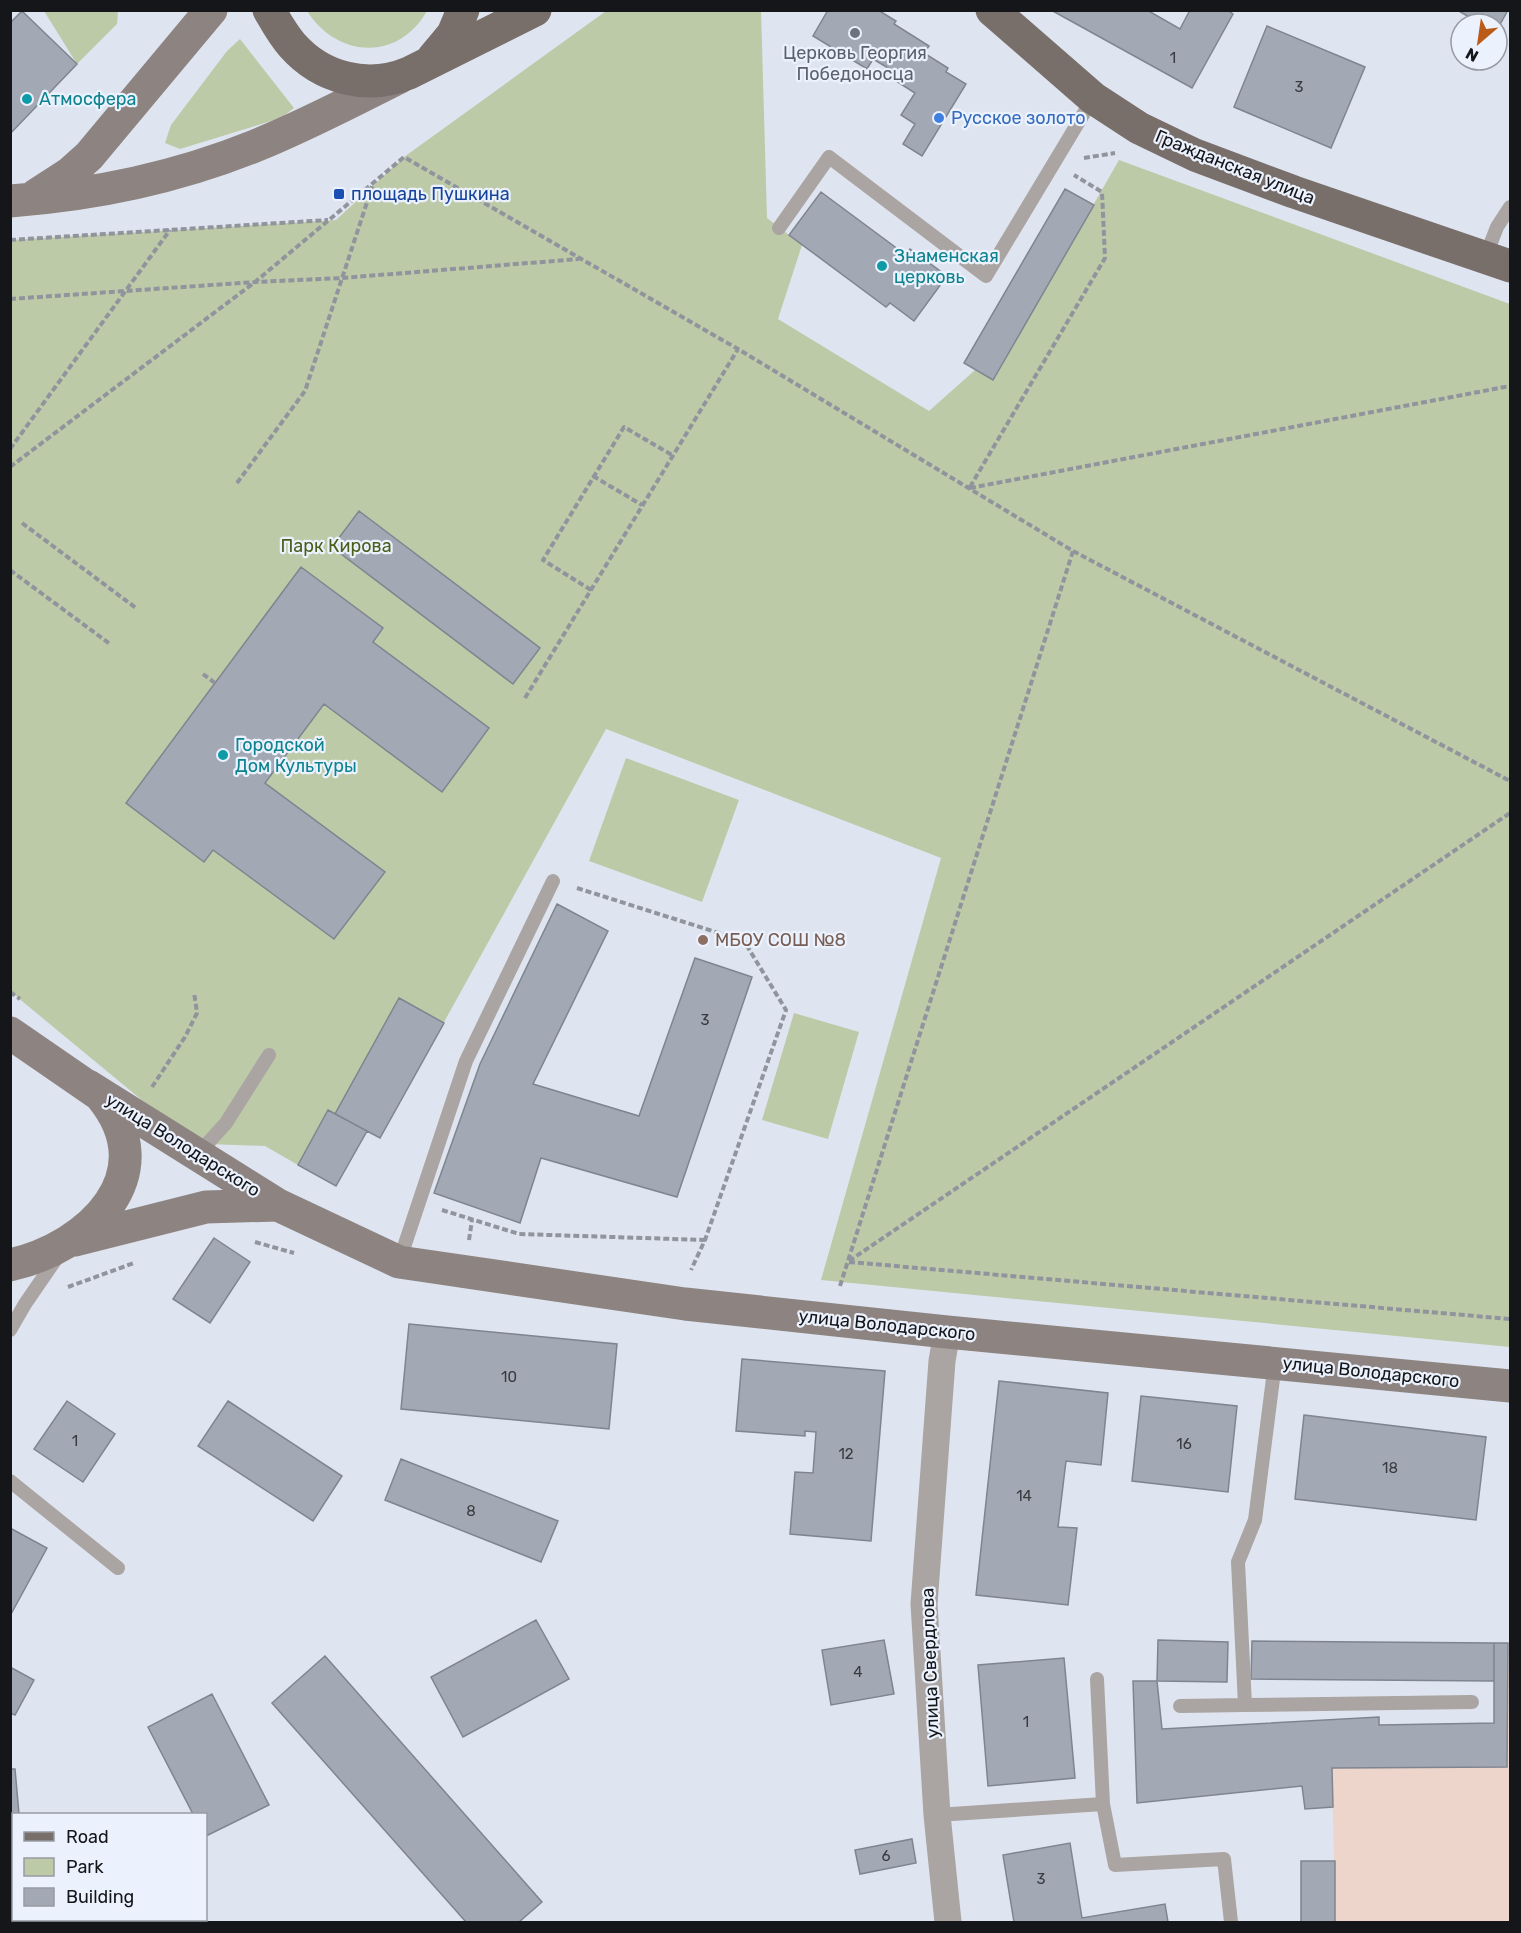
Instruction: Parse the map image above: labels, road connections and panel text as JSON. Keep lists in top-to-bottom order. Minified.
{"streets":{"main road":["Гражданская улица"],"street":["улица Володарского","улица Свердлова"]},"crossings":[["улица Володарского","улица Свердлова"]],"parks":["Парк Кирова"],"places":{"other":["Церковь Георгия Победоносца","Атмосфера","Русское золото","Знаменская церковь","Городской Дом Культуры","МБОУ СОШ №8"],"transit":["площадь Пушкина"]},"house_numbers":["1","3","3","10","1","16","12","18","14","8","4","1","6","3"],"legend":["Road","Park","Building"],"north":"bottom left"}
